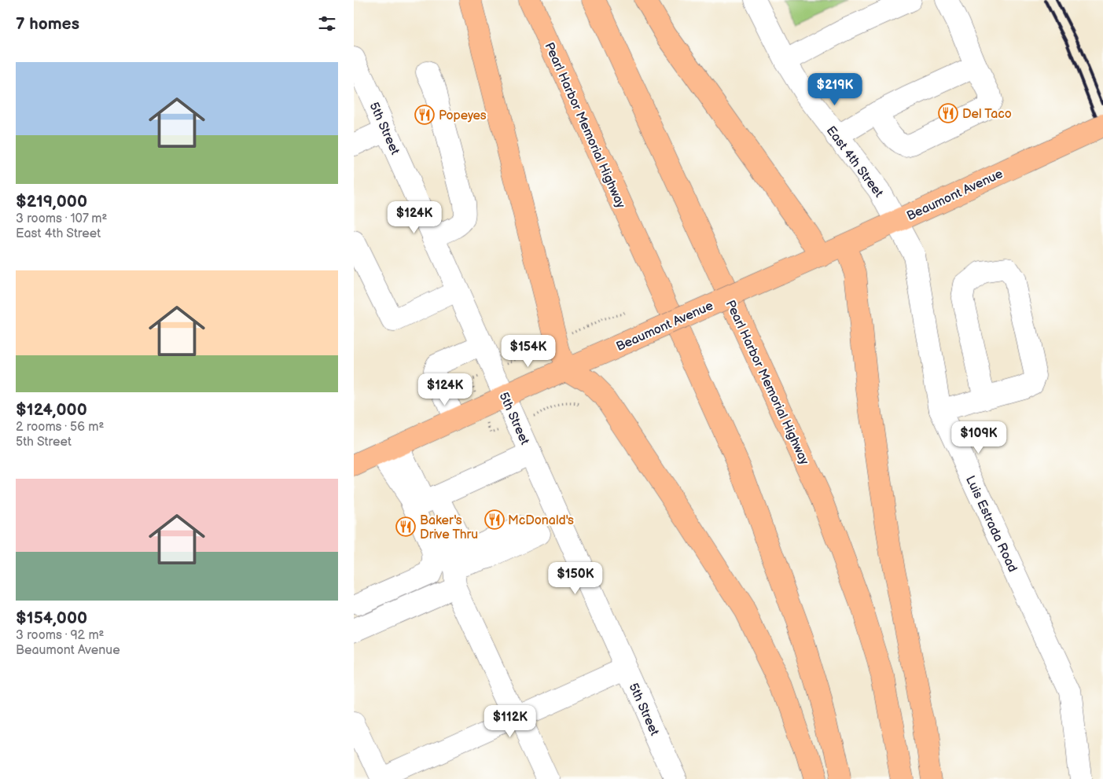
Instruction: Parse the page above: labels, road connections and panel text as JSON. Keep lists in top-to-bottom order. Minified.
{"streets":{"main road":["Pearl Harbor Memorial Highway","Beaumont Avenue"],"street":["5th Street","East 4th Street","Luis Estrada Road"]},"crossings":[["5th Street","Beaumont Avenue"],["East 4th Street","Beaumont Avenue"],["East 4th Street","Luis Estrada Road"],["Beaumont Avenue","Luis Estrada Road"]],"places":{"restaurant":["Del Taco","Popeyes","McDonald's","Baker's Drive Thru"]},"page":{"heading":"7 homes","list":[{"name":"$219,000","note":"3 rooms · 107 m² · East 4th Street"},{"name":"$124,000","note":"2 rooms · 56 m² · 5th Street"},{"name":"$154,000","note":"3 rooms · 92 m² · Beaumont Avenue"}],"price":["$219K","$124K","$154K","$124K","$109K","$150K","$112K"]}}
